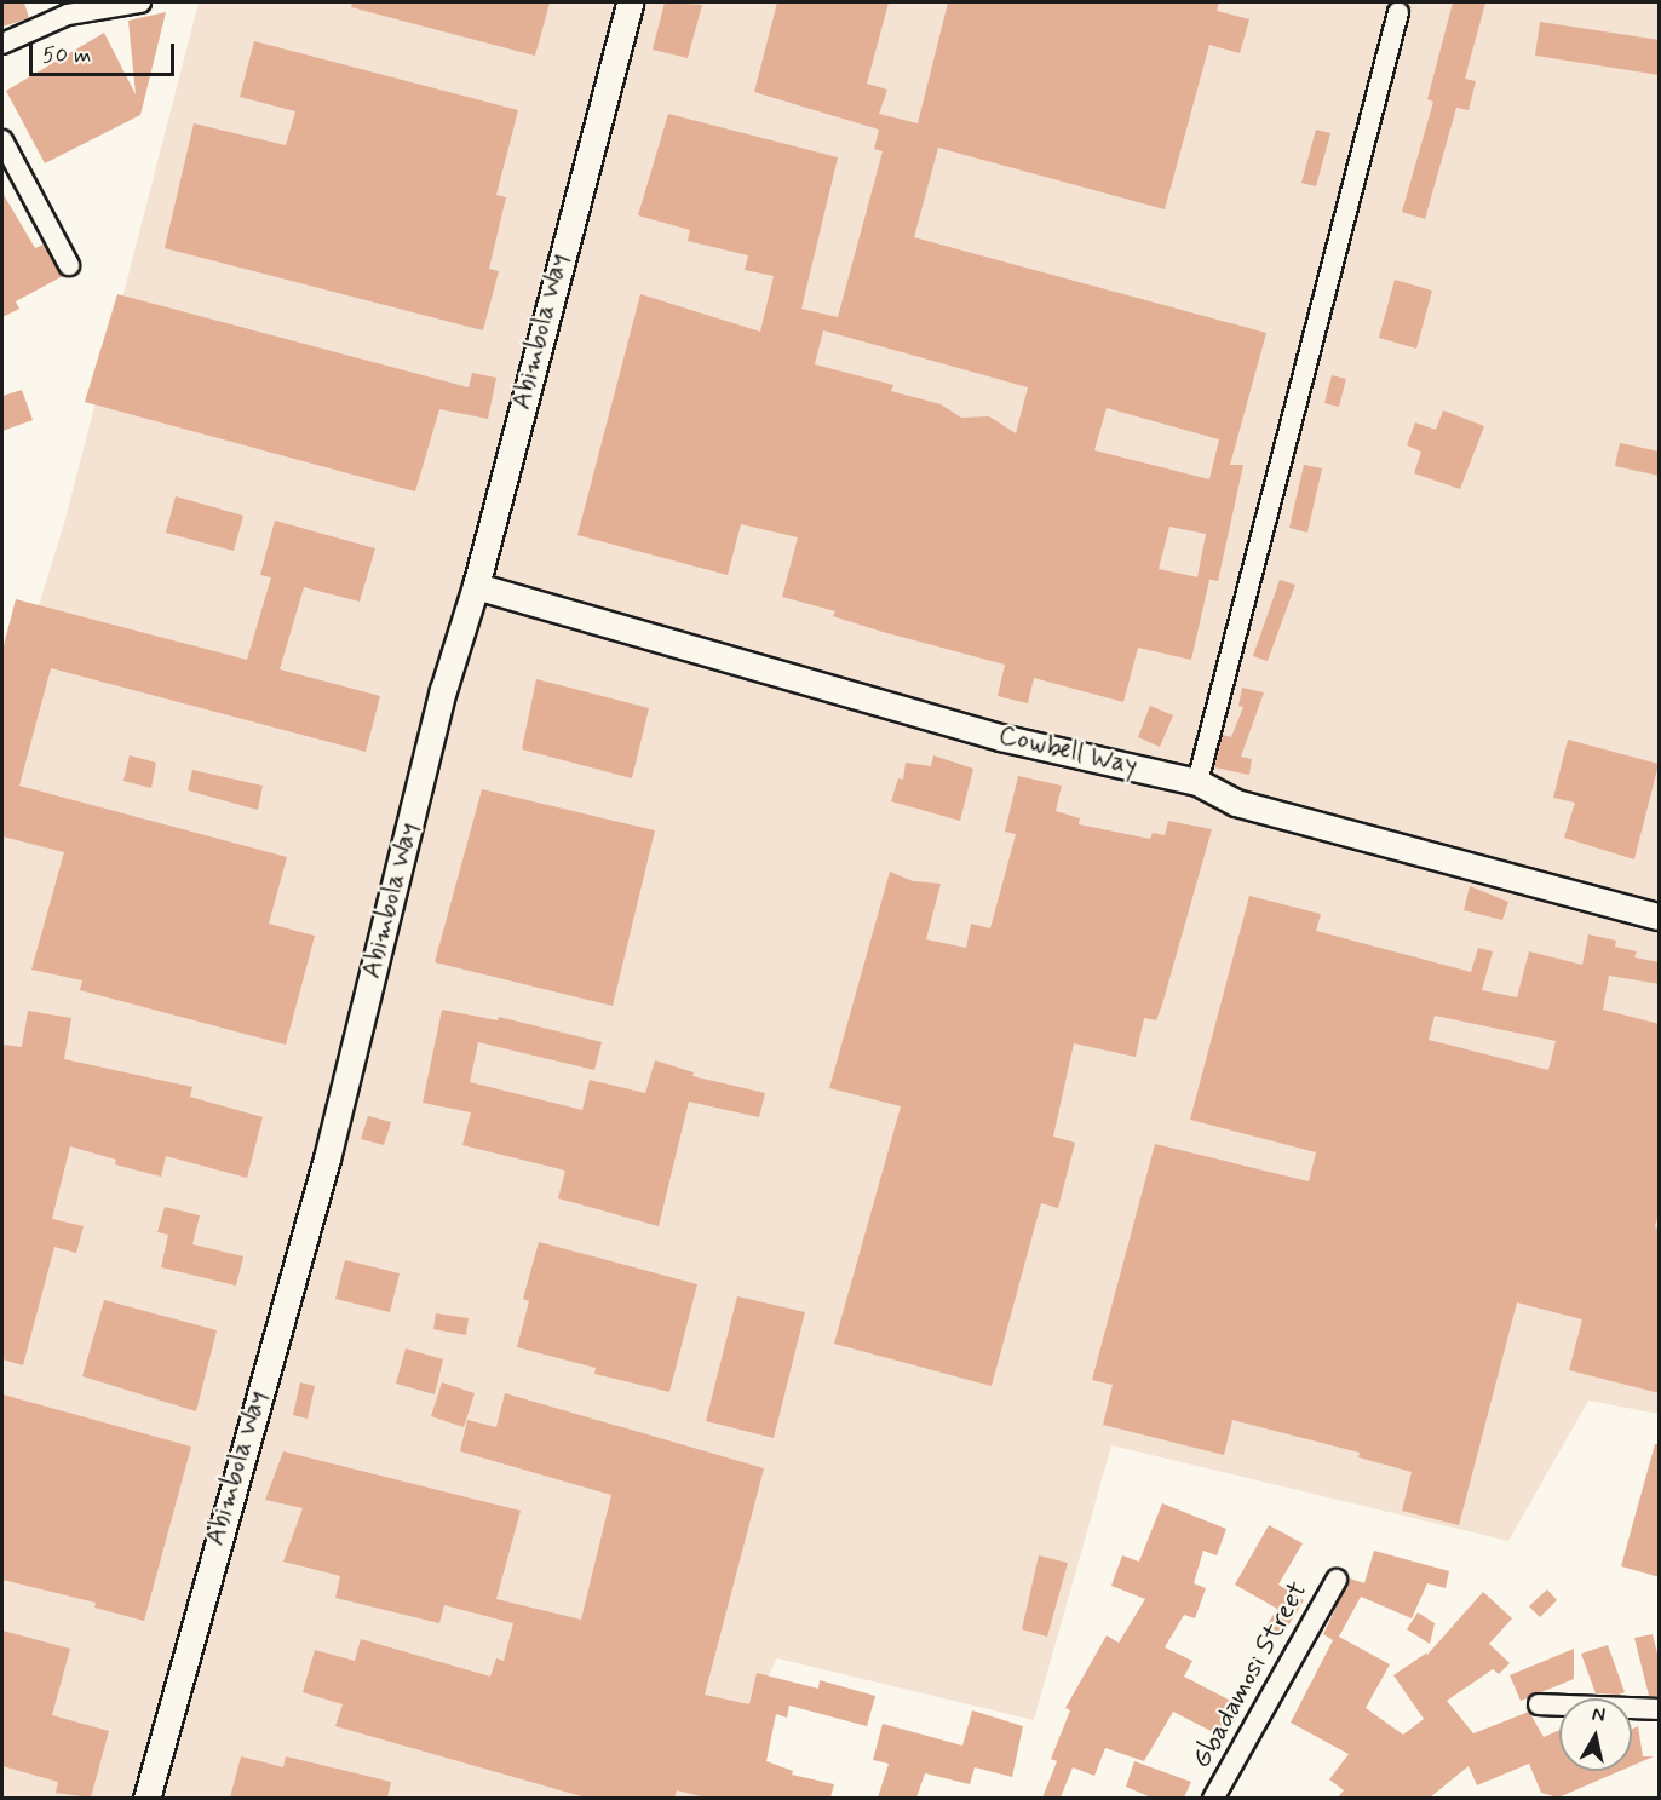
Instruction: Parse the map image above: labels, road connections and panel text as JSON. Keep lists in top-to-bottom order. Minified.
{"streets":{"street":["Abimbola Way","Cowbell Way","Gbadamosi Street"]},"crossings":[["Abimbola Way","Cowbell Way"]],"scale_bar":"50 m","north":"top"}
